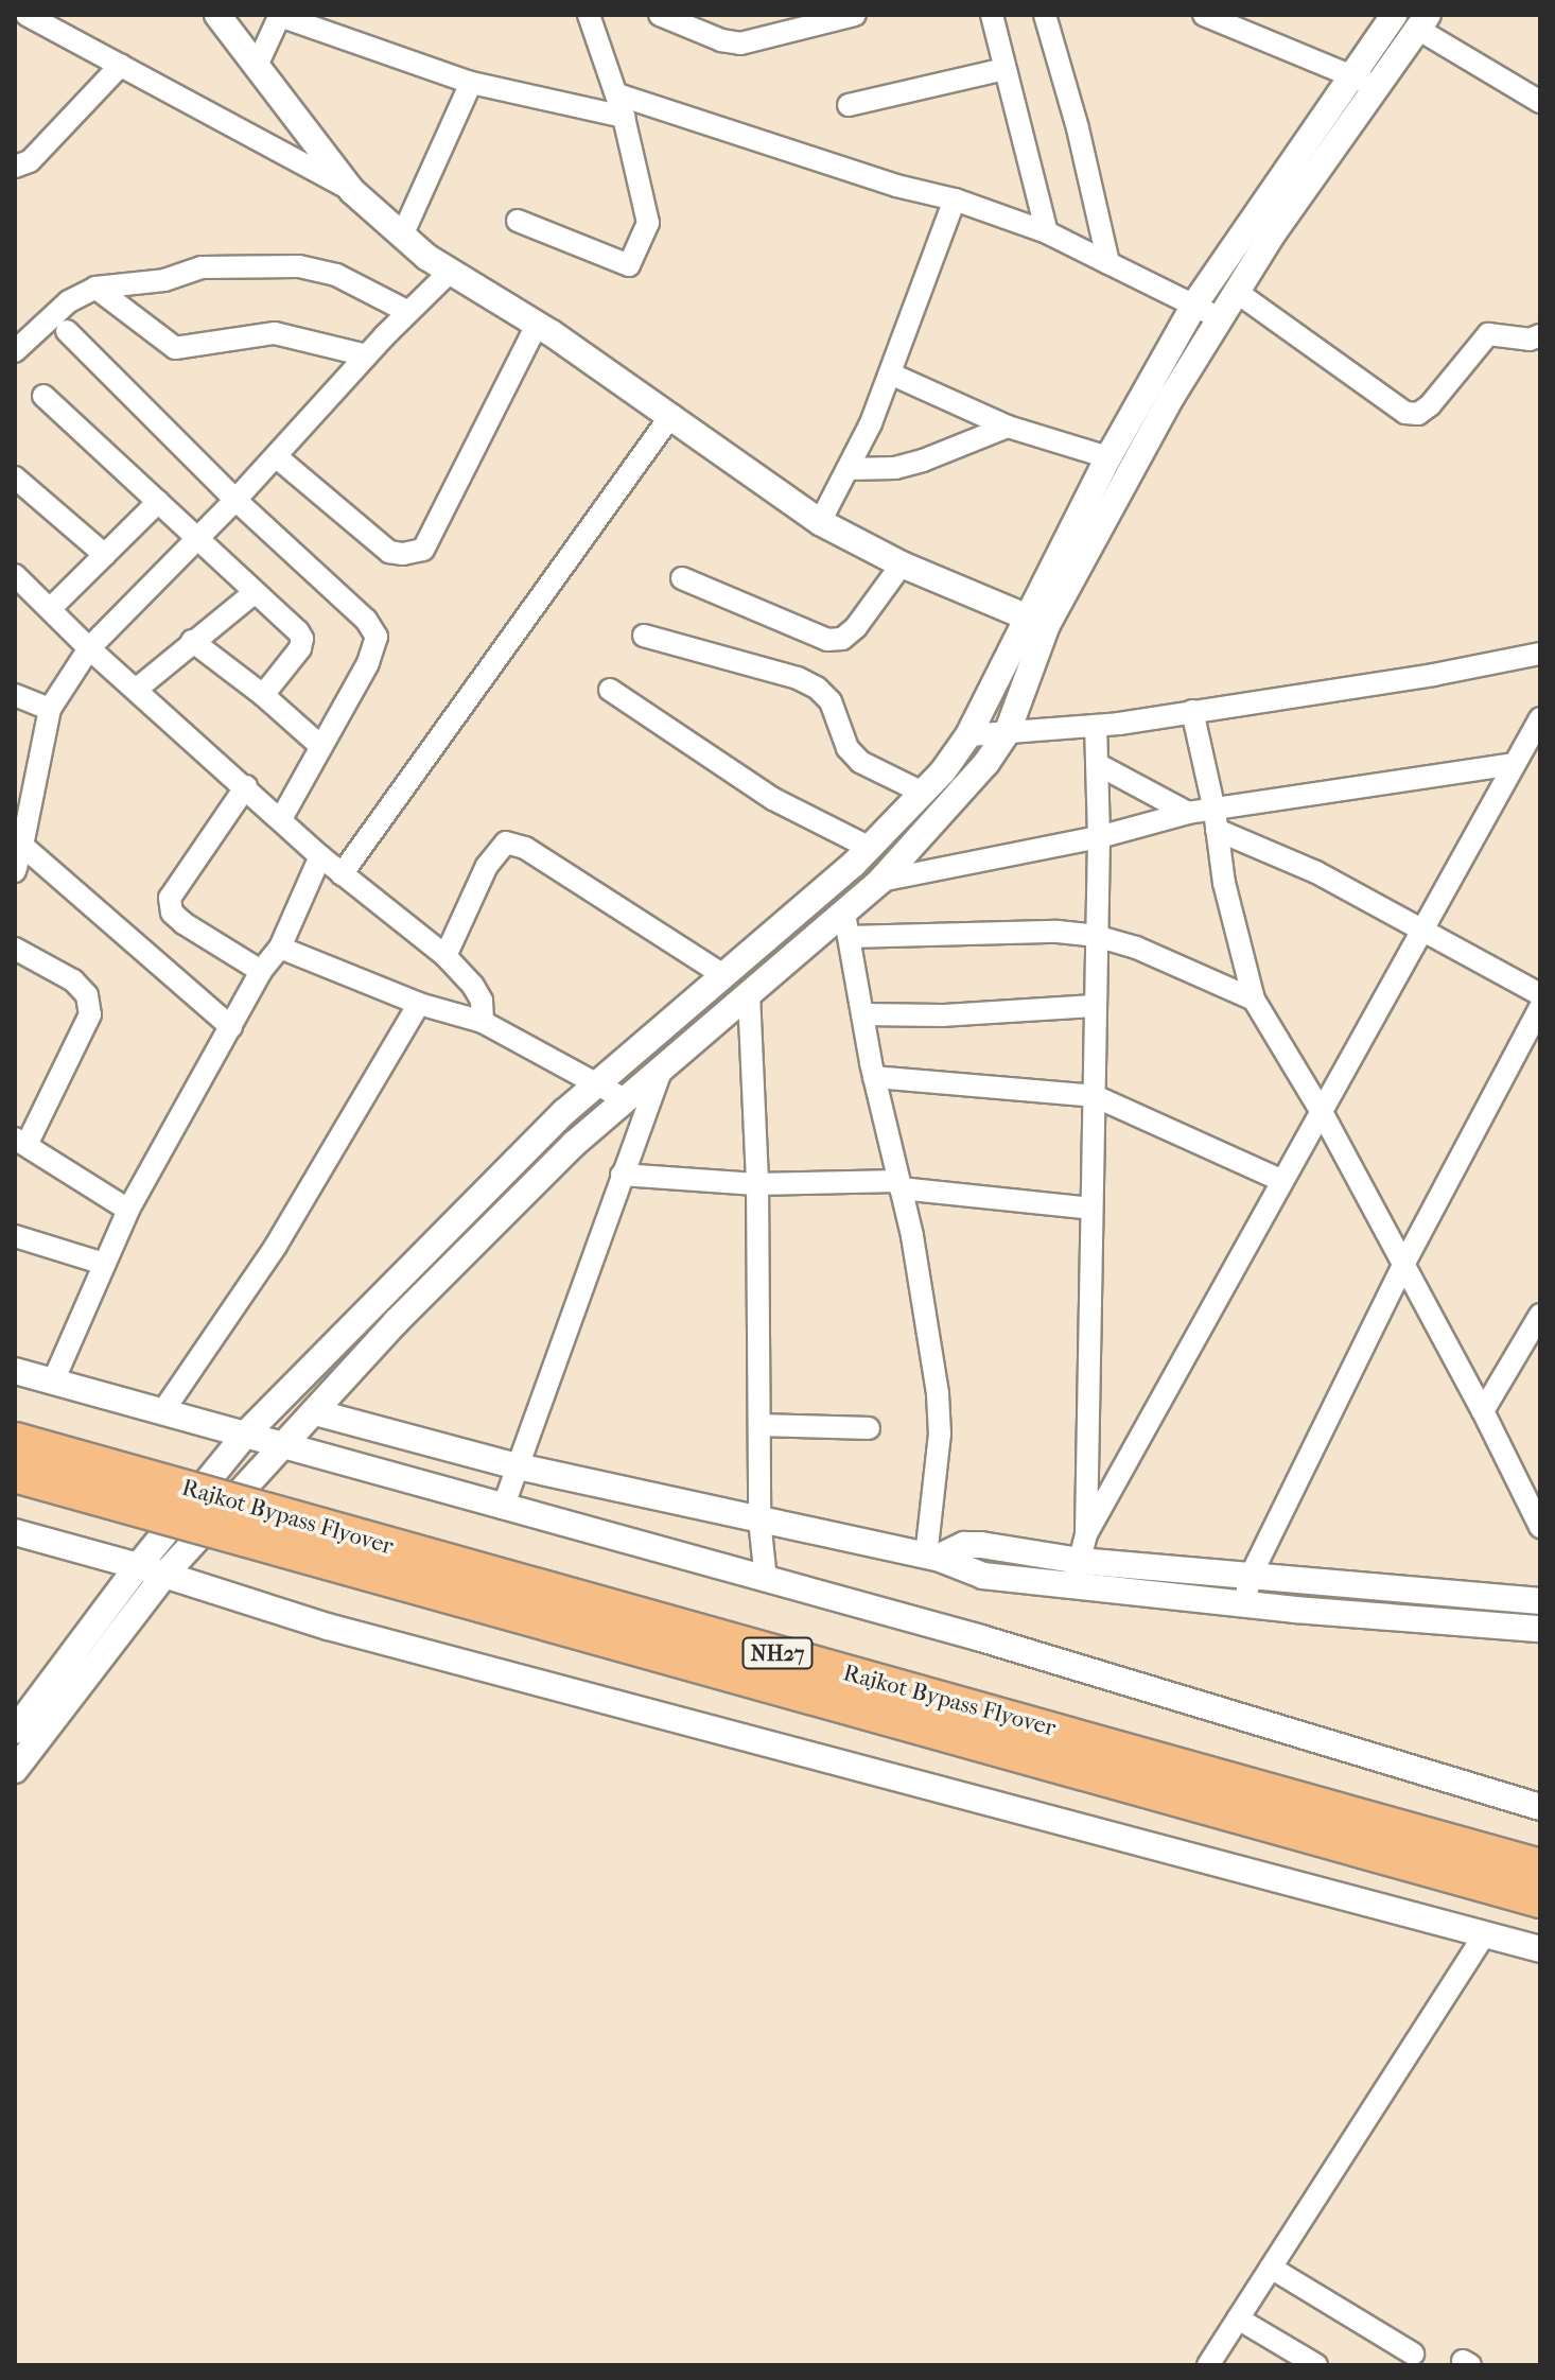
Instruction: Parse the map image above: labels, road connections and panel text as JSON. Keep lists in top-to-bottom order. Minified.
{"streets":{"highway":["Rajkot Bypass Flyover","NH27"]}}
